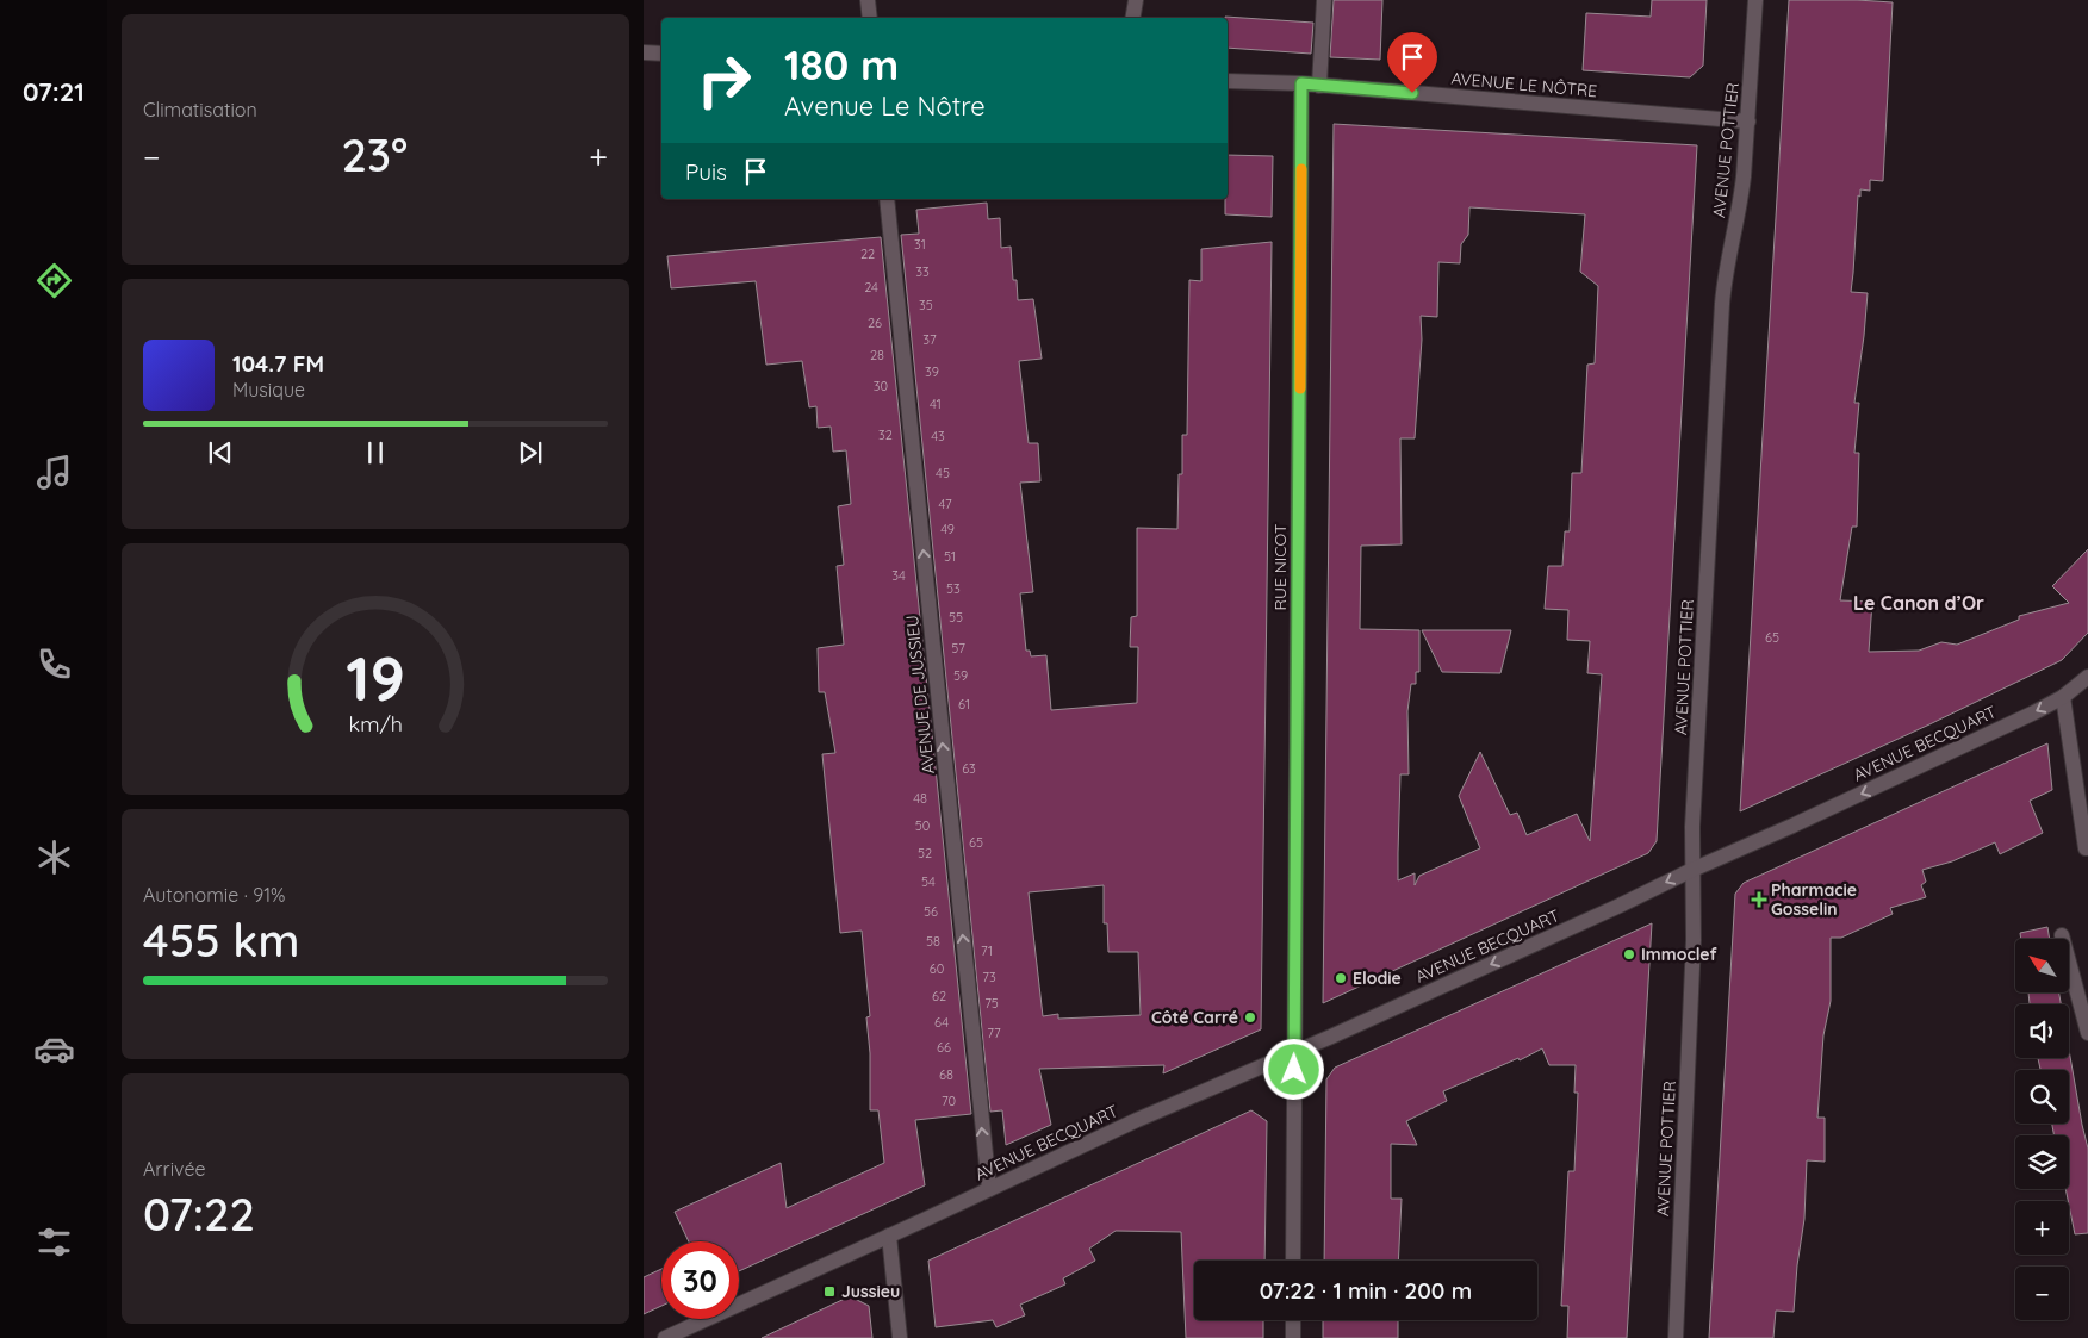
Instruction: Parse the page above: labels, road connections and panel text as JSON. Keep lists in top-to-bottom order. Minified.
{"streets":{"street":["AVENUE LE NÔTRE","AVENUE POTTIER","RUE NICOT","AVENUE DE JUSSIEU","AVENUE BECQUART"]},"crossings":[["AVENUE LE NÔTRE","AVENUE POTTIER"],["AVENUE LE NÔTRE","RUE NICOT"],["AVENUE POTTIER","AVENUE BECQUART"],["RUE NICOT","AVENUE BECQUART"],["AVENUE DE JUSSIEU","AVENUE BECQUART"]],"one_way":["AVENUE DE JUSSIEU","AVENUE BECQUART"],"districts":["Le Canon d’Or"],"places":{"health":["Pharmacie Gosselin"],"other":["Immoclef","Elodie","Côté Carré"],"transit":["Jussieu"]},"house_numbers":["31","22","33","24","35","26","37","28","39","30","41","32","43","45","47","49","51","34","53","55","65","57","59","61","63","48","50","65","52","54","56","58","71","60","73","62","75","64","77","66","68","70"],"north":"top left","page":{"tabs":"07:21","tile":["Climatisation",["Autonomie · 91%","455 km"],["Arrivée","07:22"]],"turn":["180 m","Avenue Le Nôtre"],"heat":["−","23°","+"],"then":"Puis","song":["104.7 FM","Musique"],"map_buttons":["+","−"],"limit":"30","trip":"07:22 · 1 min · 200 m","gauge":["19","km/h"]}}
